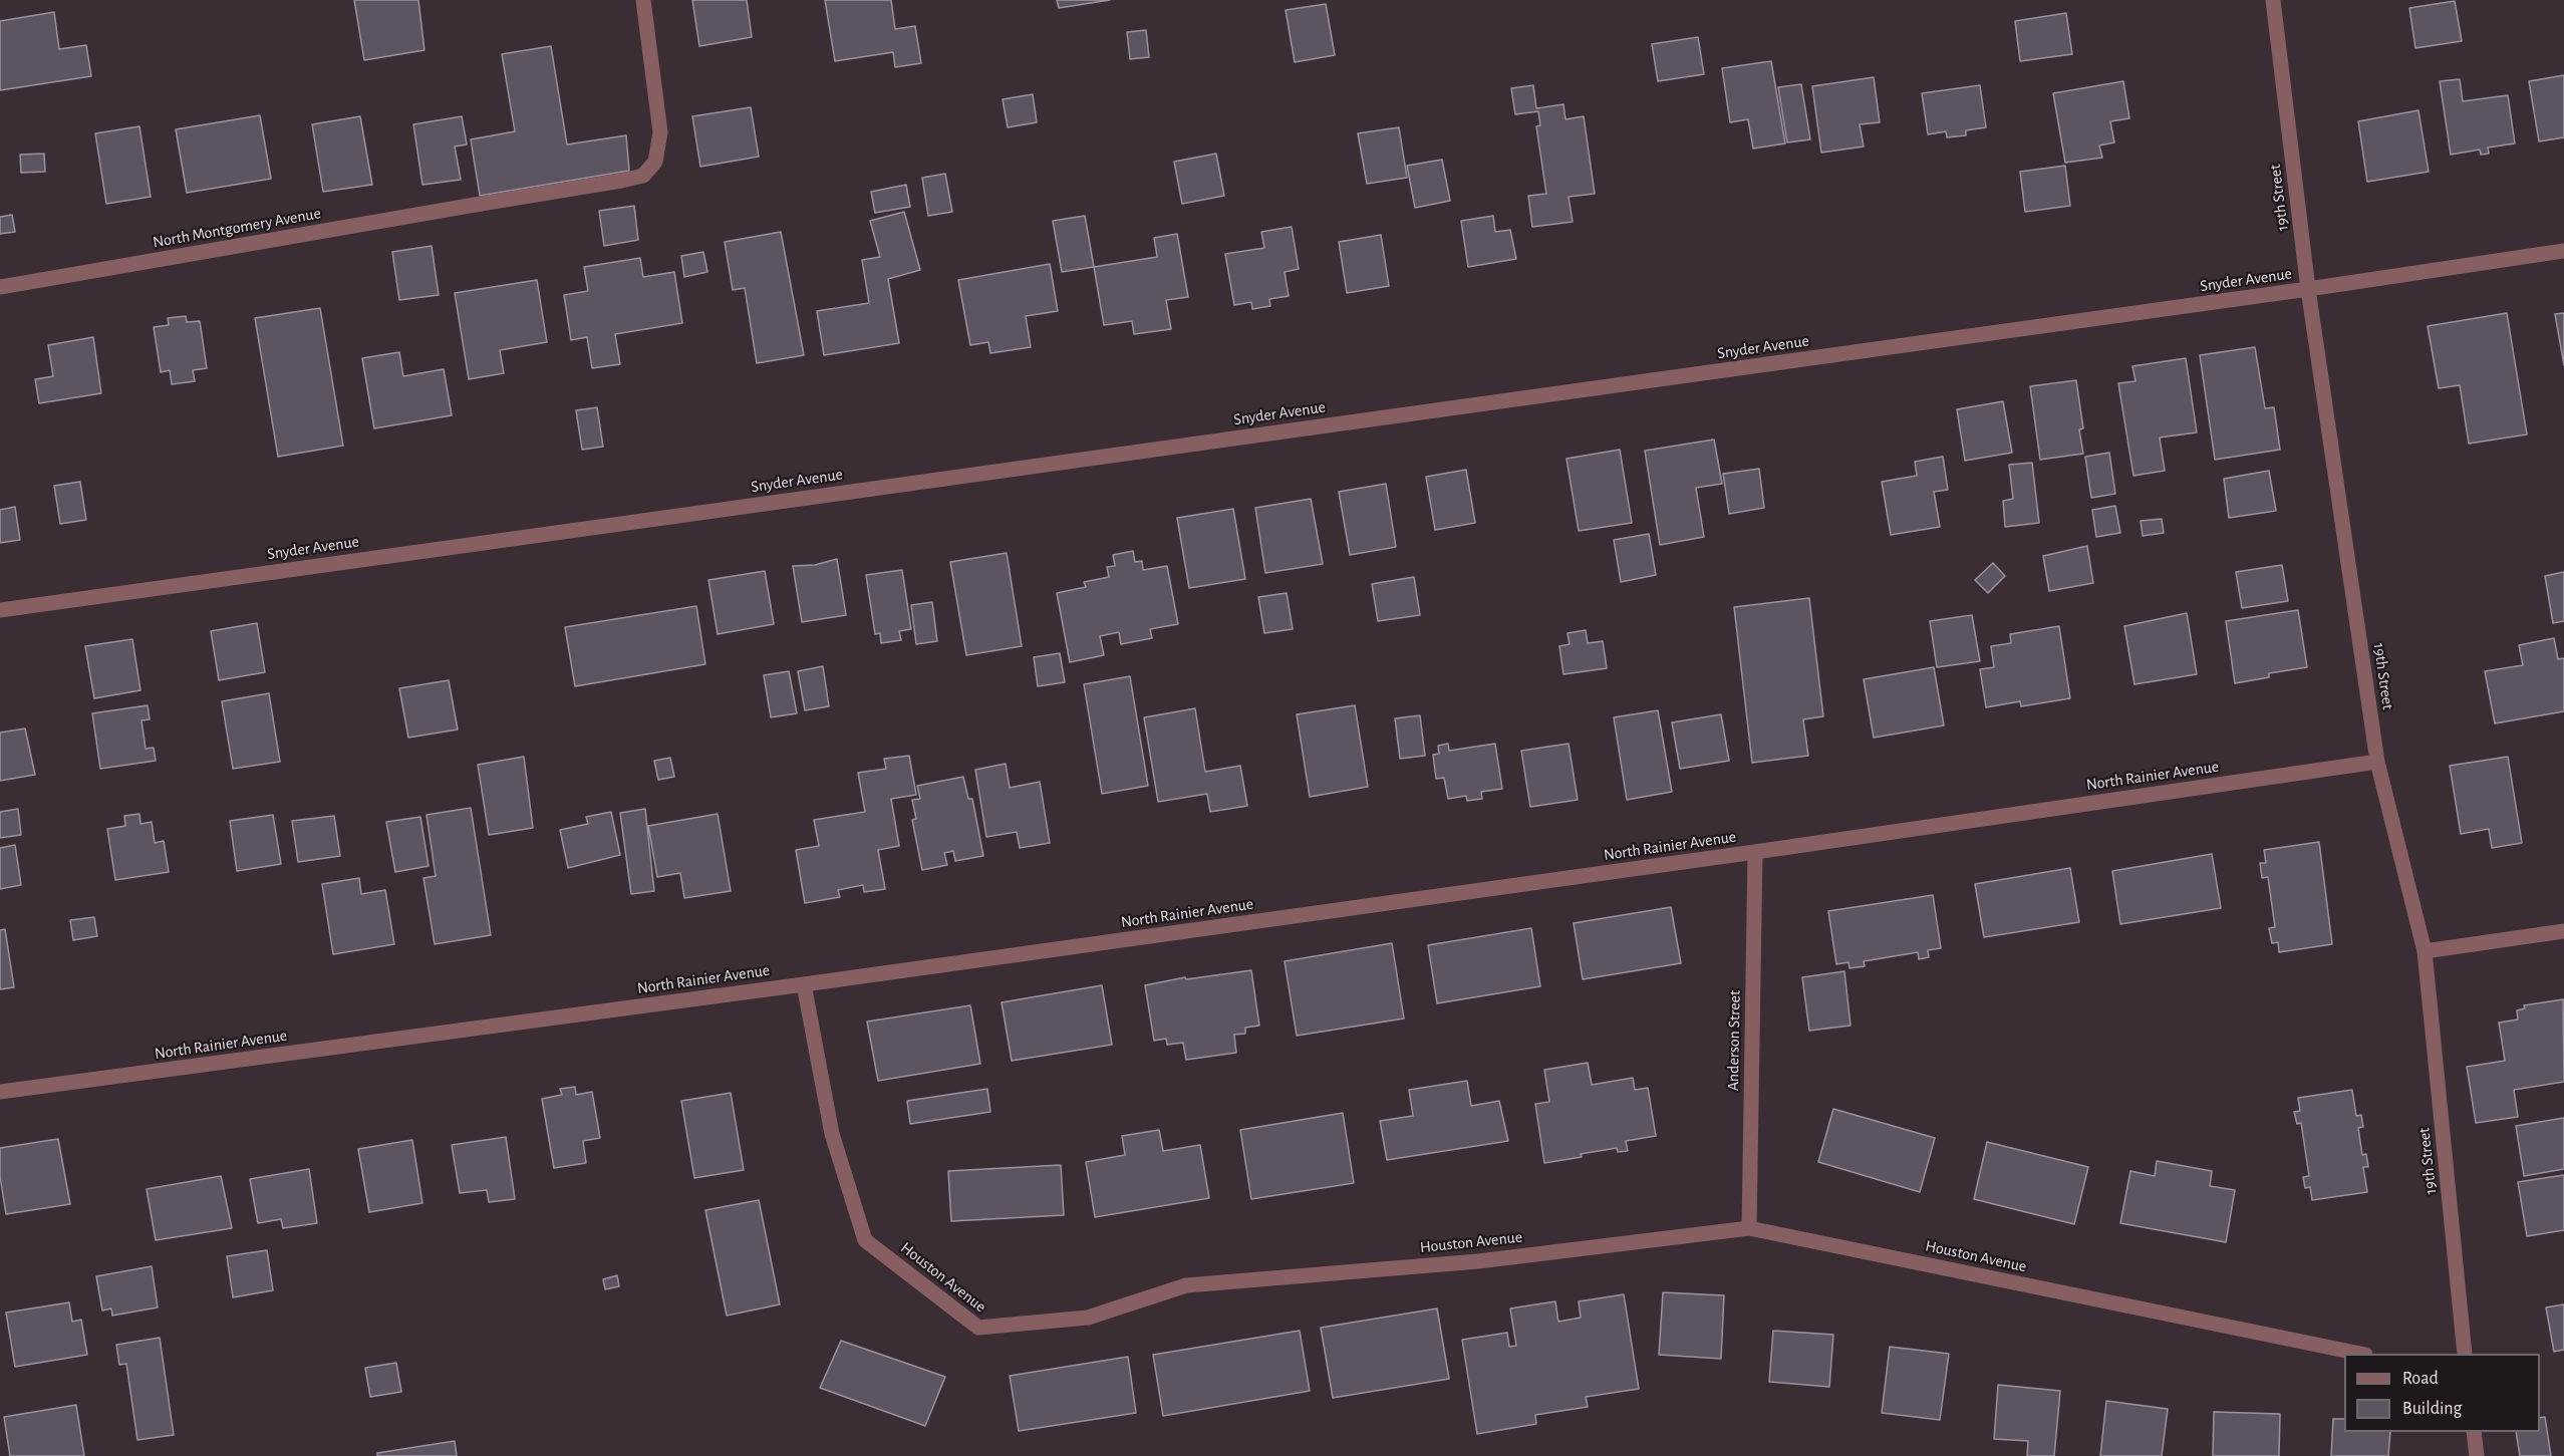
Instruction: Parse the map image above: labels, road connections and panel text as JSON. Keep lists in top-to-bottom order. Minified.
{"streets":{"street":["19th Street","North Montgomery Avenue","Snyder Avenue","North Rainier Avenue","Anderson Street","Houston Avenue"]},"crossings":[["19th Street","Snyder Avenue"],["19th Street","North Rainier Avenue"],["North Rainier Avenue","Anderson Street"],["North Rainier Avenue","Houston Avenue"],["Anderson Street","Houston Avenue"]],"legend":["Road","Building"]}
